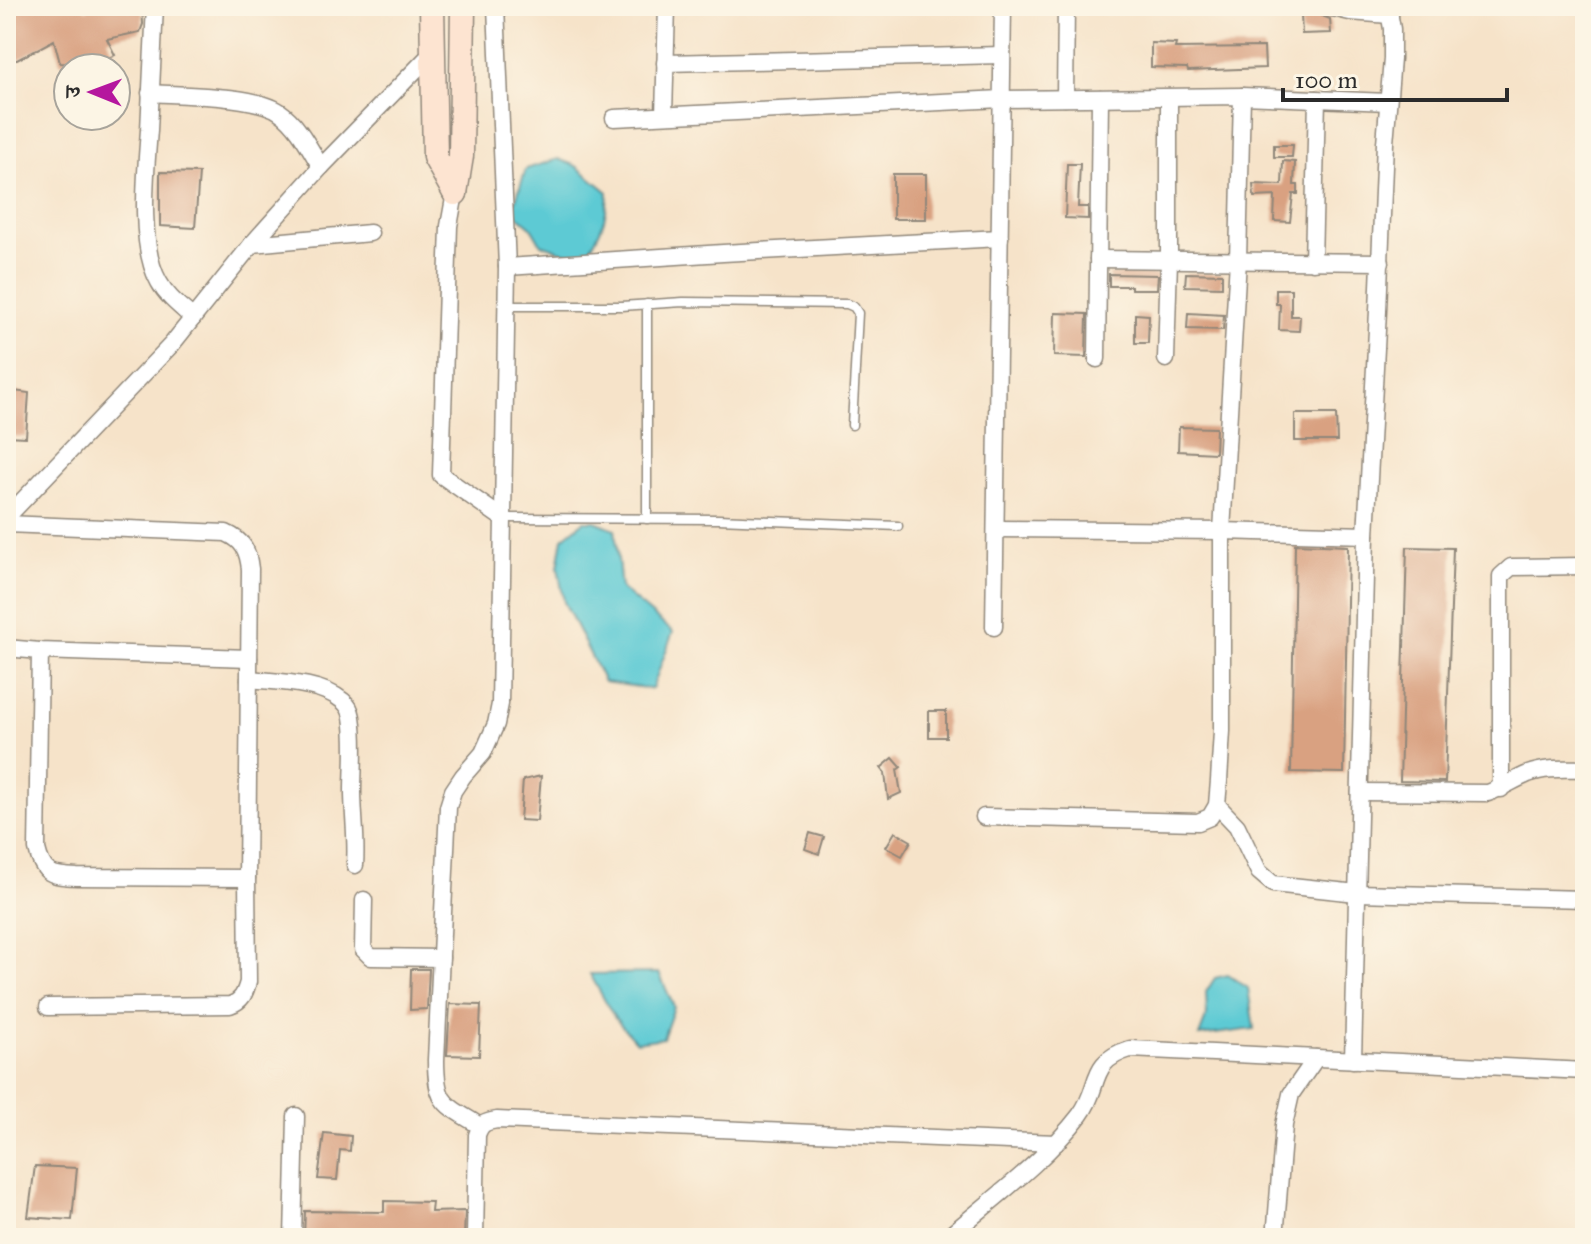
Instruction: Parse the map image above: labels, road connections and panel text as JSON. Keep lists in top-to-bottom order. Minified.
{"scale_bar":"100 m","north":"left"}
